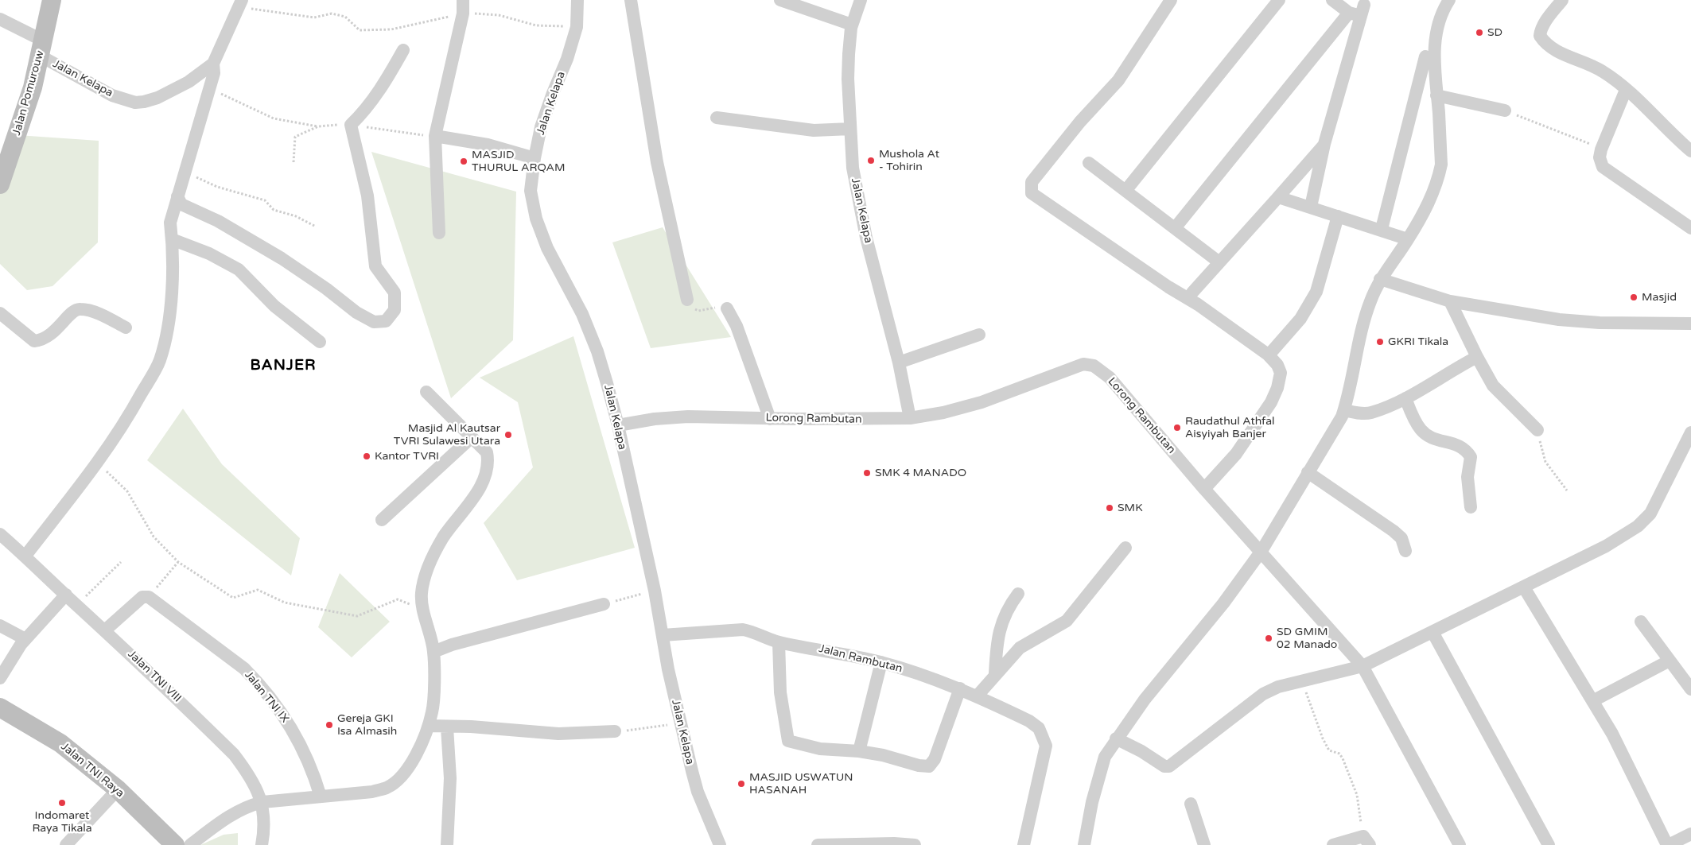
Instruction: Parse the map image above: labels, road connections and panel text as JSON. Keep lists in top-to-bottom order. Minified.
{"streets":{"main road":["Jalan Pomurouw","Jalan TNI Raya"],"street":["Jalan Kelapa","Lorong Rambutan","Jalan Rambutan","Jalan TNI VIII","Jalan TNI IX"]},"crossings":[["Jalan Kelapa","Jalan Pomurouw"],["Jalan Kelapa","Lorong Rambutan"],["Jalan Kelapa","Jalan Rambutan"]],"districts":["BANJER"],"places":["SD","Mushola At - Tohirin","MASJID THURUL ARQAM","Masjid","GKRI Tikala","Raudathul Athfal Aisyiyah Banjer","Masjid Al Kautsar TVRI Sulawesi Utara","Kantor TVRI","SMK 4 MANADO","SMK","SD GMIM 02 Manado","Gereja GKI Isa Almasih","MASJID USWATUN HASANAH","Indomaret Raya Tikala"]}
